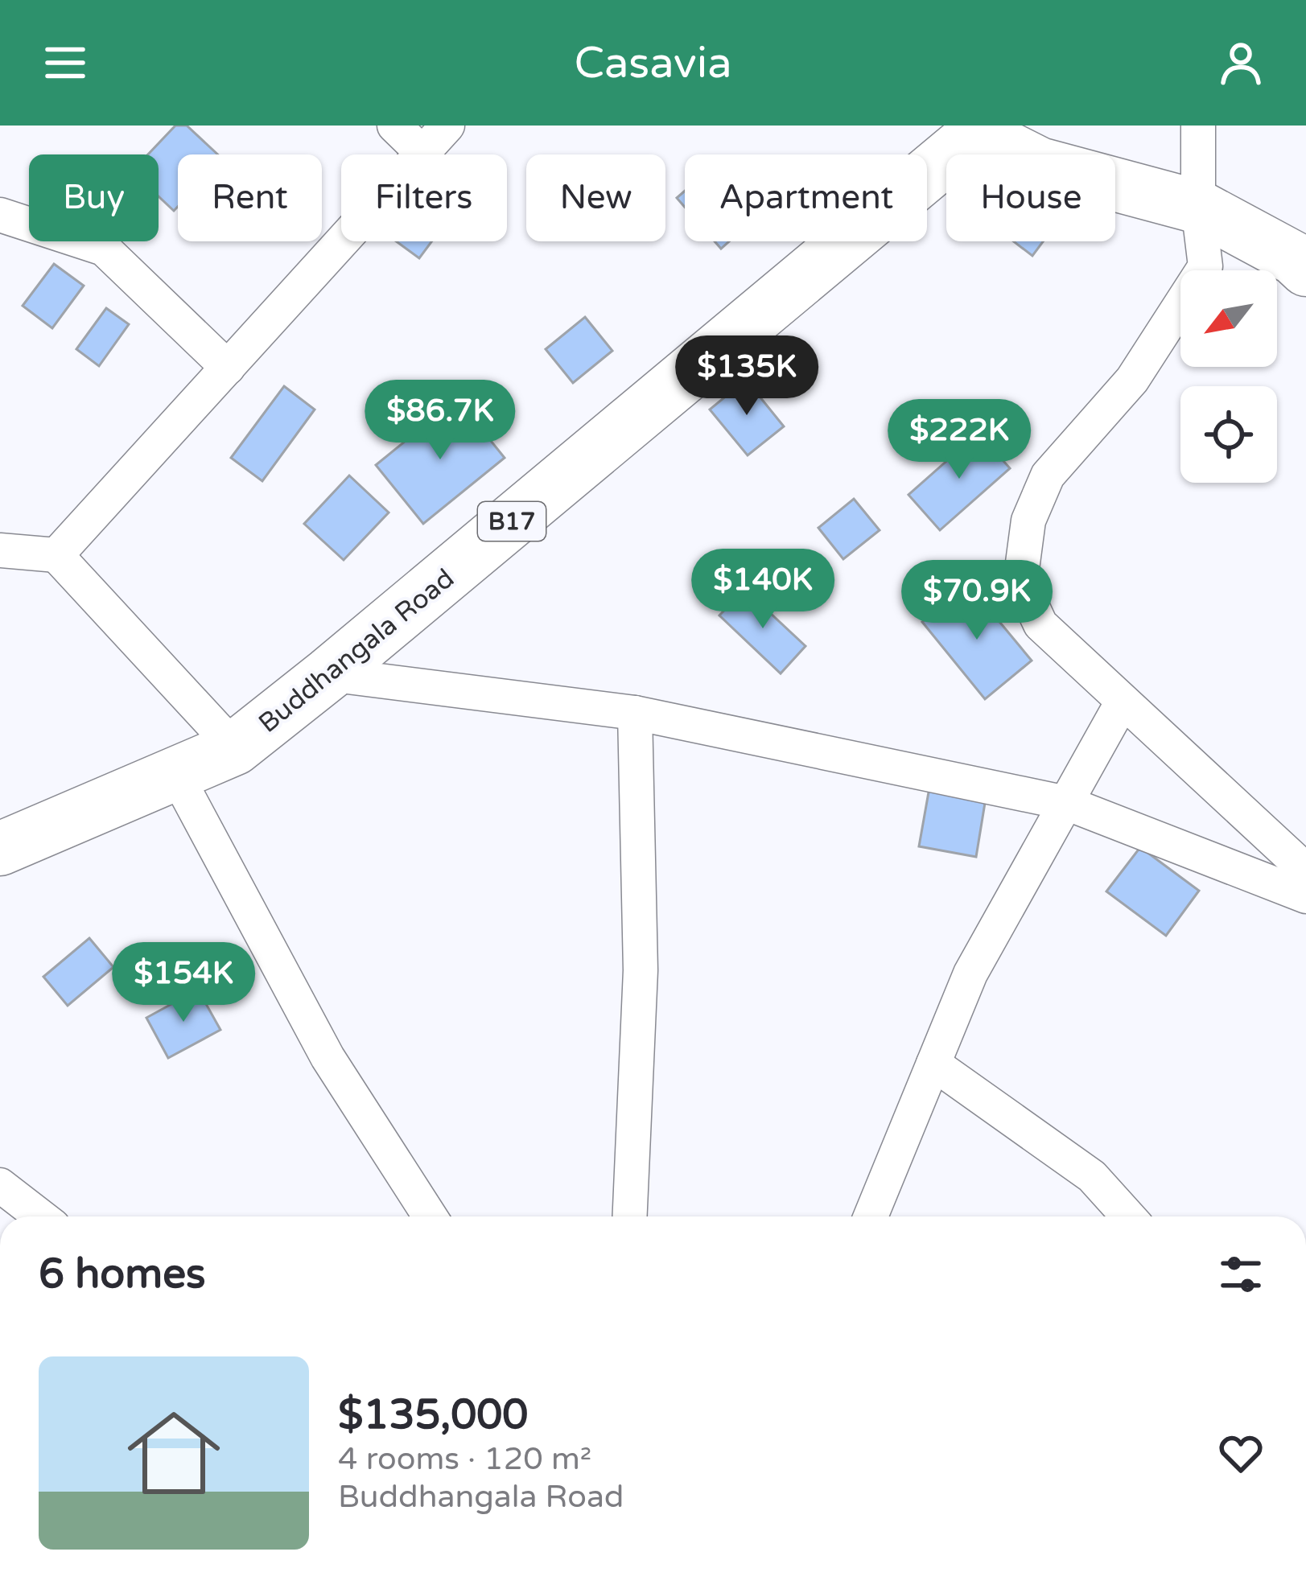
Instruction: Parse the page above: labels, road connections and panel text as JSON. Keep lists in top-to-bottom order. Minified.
{"streets":{"main road":["B17","Buddhangala Road"]},"crossings":[["B17","Buddhangala Road"]],"north":"bottom left","page":{"header":"Casavia","chip":["Buy","Rent","Filters","New","Apartment","House"],"price":["$135K","$86.7K","$222K","$140K","$70.9K","$154K"],"heading":"6 homes","list":[{"name":"$135,000","note":"4 rooms · 120 m² · Buddhangala Road"}]}}
